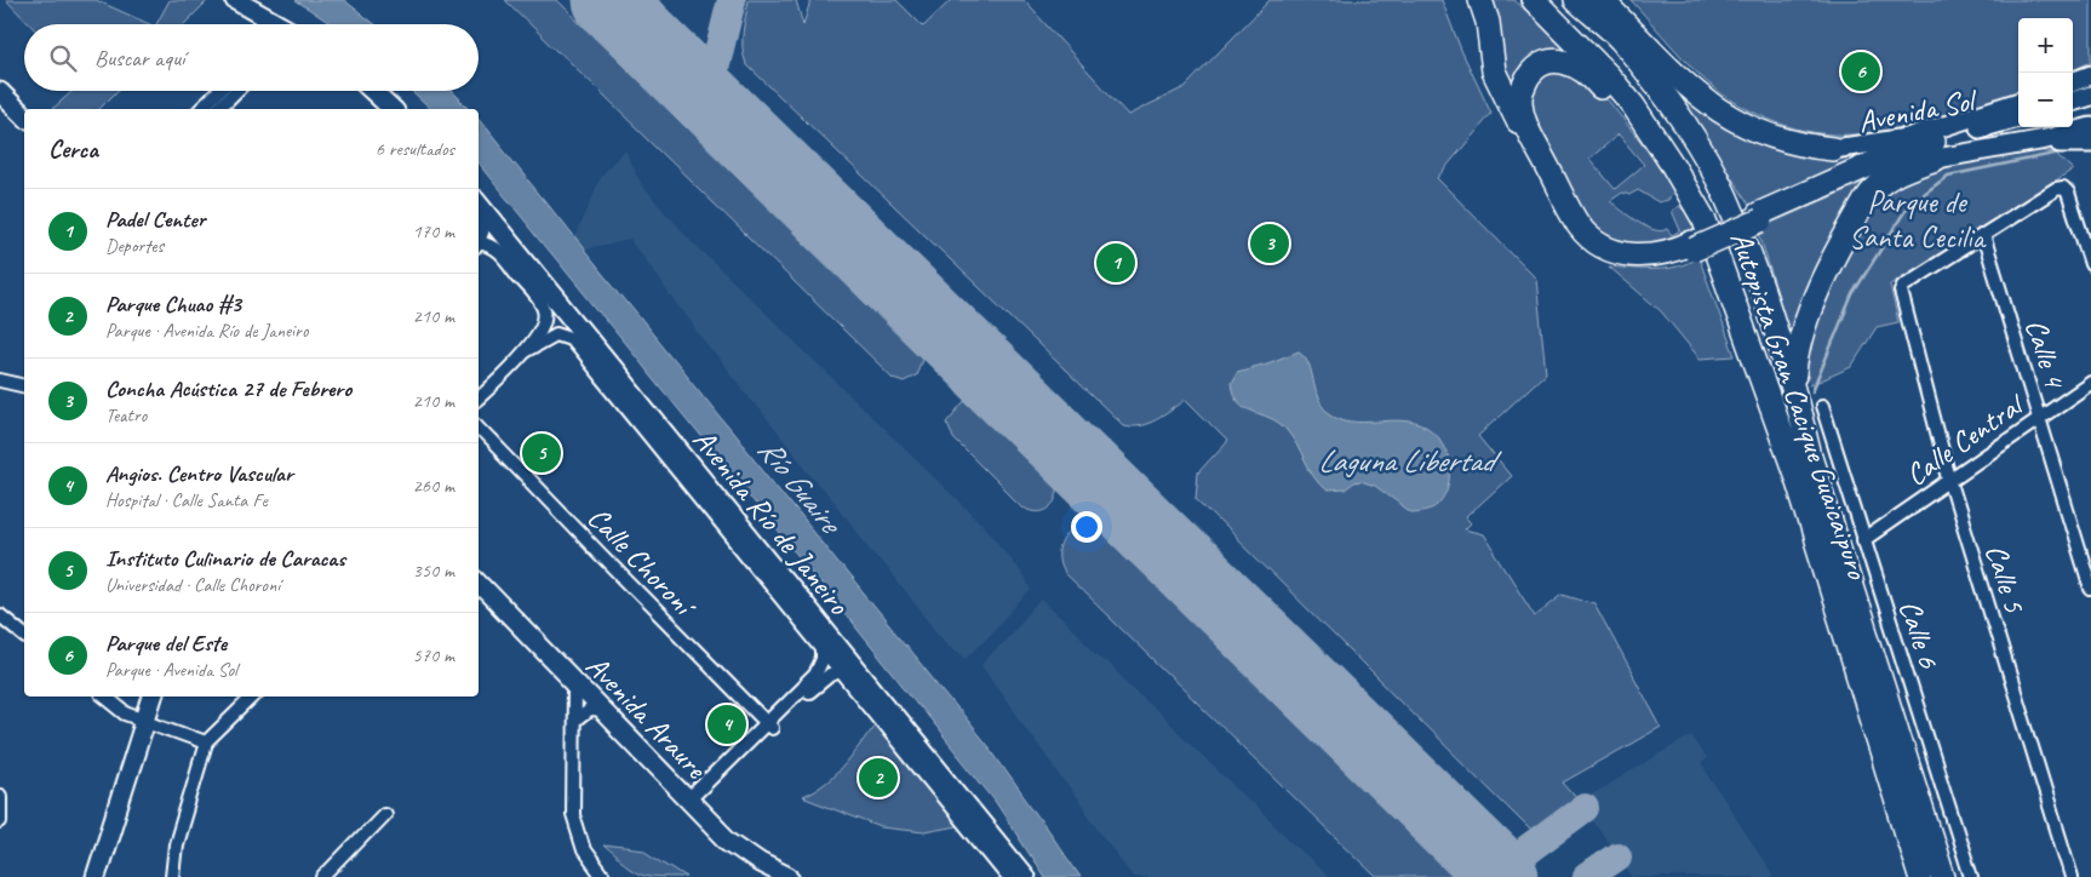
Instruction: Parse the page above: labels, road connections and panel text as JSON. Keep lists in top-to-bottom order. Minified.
{"streets":{"highway":["Autopista Gran Cacique Guaicaipuro"],"street":["Avenida Sol","Calle 4","Calle Central","Avenida Río de Janeiro","Calle Choroní","Calle 5","Calle 6","Avenida Araure"]},"crossings":[["Calle 4","Calle Central"],["Calle 4","Calle 5"],["Calle Central","Calle 5"],["Calle Central","Calle 6"]],"water":["Laguna Libertad","Río Guaire"],"parks":["Parque de Santa Cecilia"],"page":{"map_buttons":["+","−"],"search":"Buscar aquí","pins":["6","3","1","5","4","2"],"heading":["Cerca","6 resultados"],"list":[{"mark":"1","name":"Padel Center","note":"Deportes","value":"170 m"},{"mark":"2","name":"Parque Chuao #3","note":"Parque · Avenida Río de Janeiro","value":"210 m"},{"mark":"3","name":"Concha Acústica 27 de Febrero","note":"Teatro","value":"210 m"},{"mark":"4","name":"Angios. Centro Vascular","note":"Hospital · Calle Santa Fe","value":"260 m"},{"mark":"5","name":"Instituto Culinario de Caracas","note":"Universidad · Calle Choroní","value":"350 m"},{"mark":"6","name":"Parque del Este","note":"Parque · Avenida Sol","value":"570 m"}]}}
